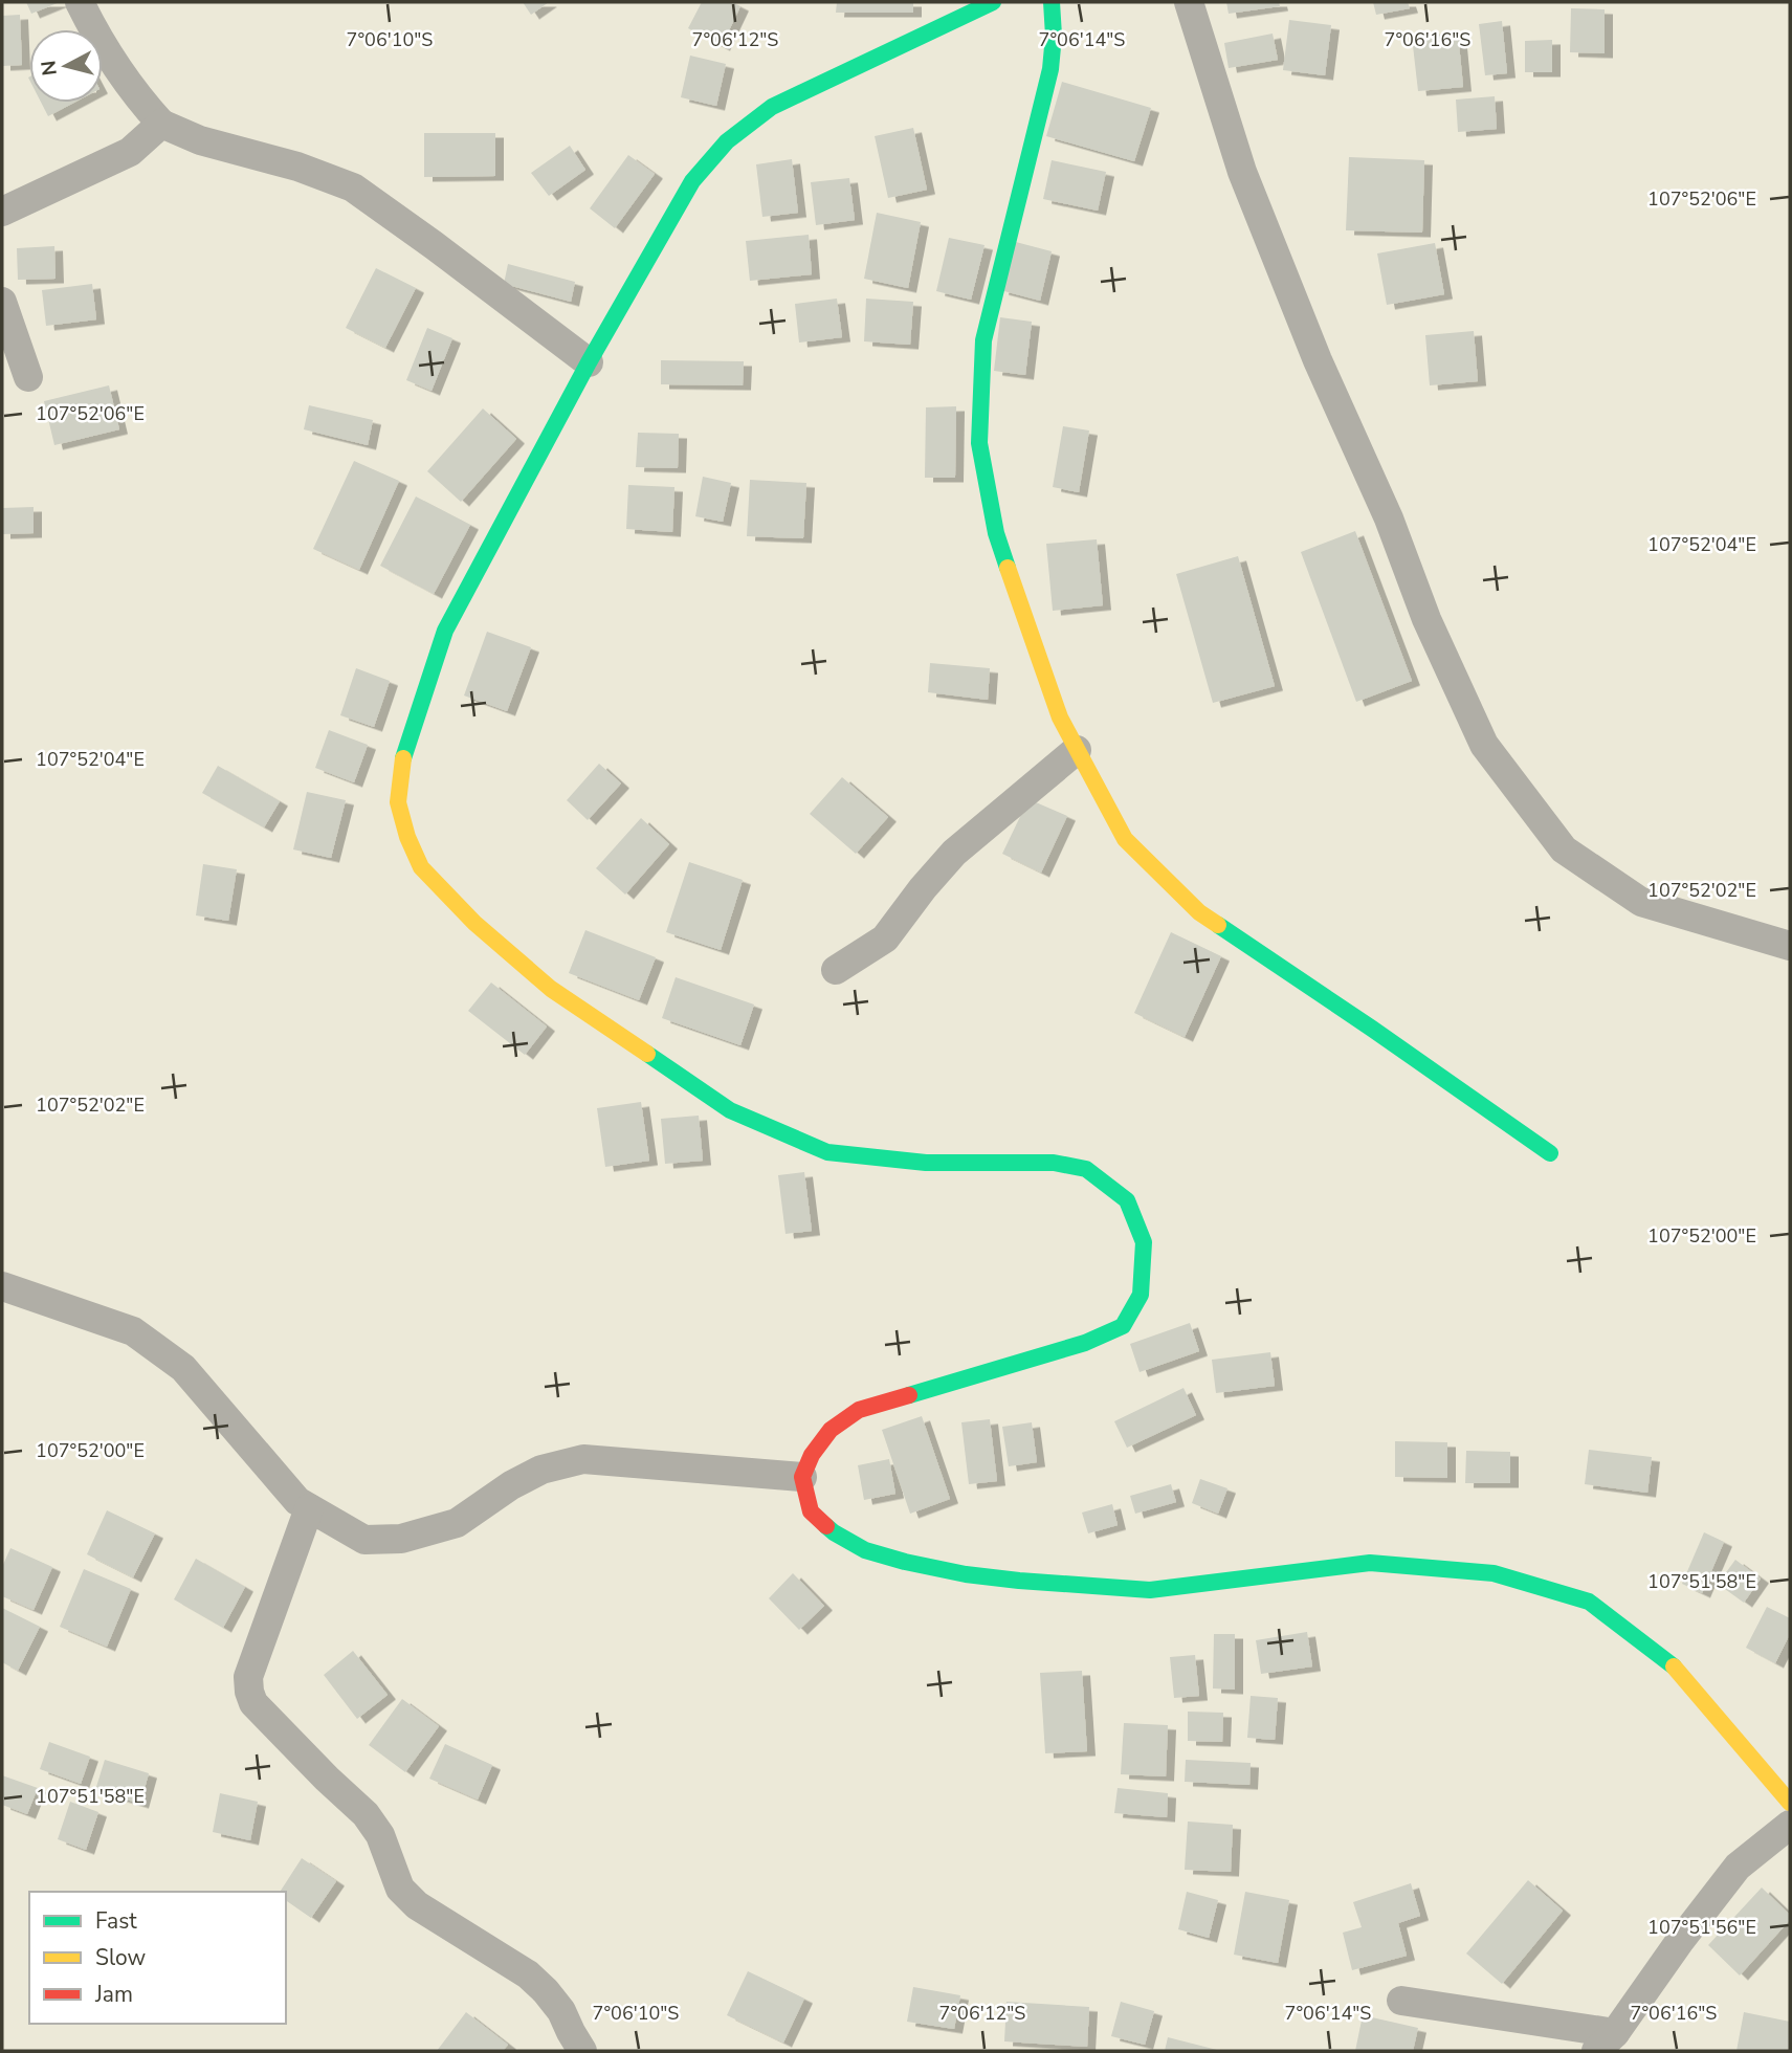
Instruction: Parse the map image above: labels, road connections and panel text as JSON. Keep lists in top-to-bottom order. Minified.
{"legend":["Fast","Slow","Jam"],"north":"left","coordinates":["7°06'10\"S","7°06'12\"S","7°06'14\"S","7°06'16\"S","107°52'06\"E","107°52'04\"E","107°52'02\"E","107°52'00\"E","107°51'58\"E","107°51'56\"E"]}
